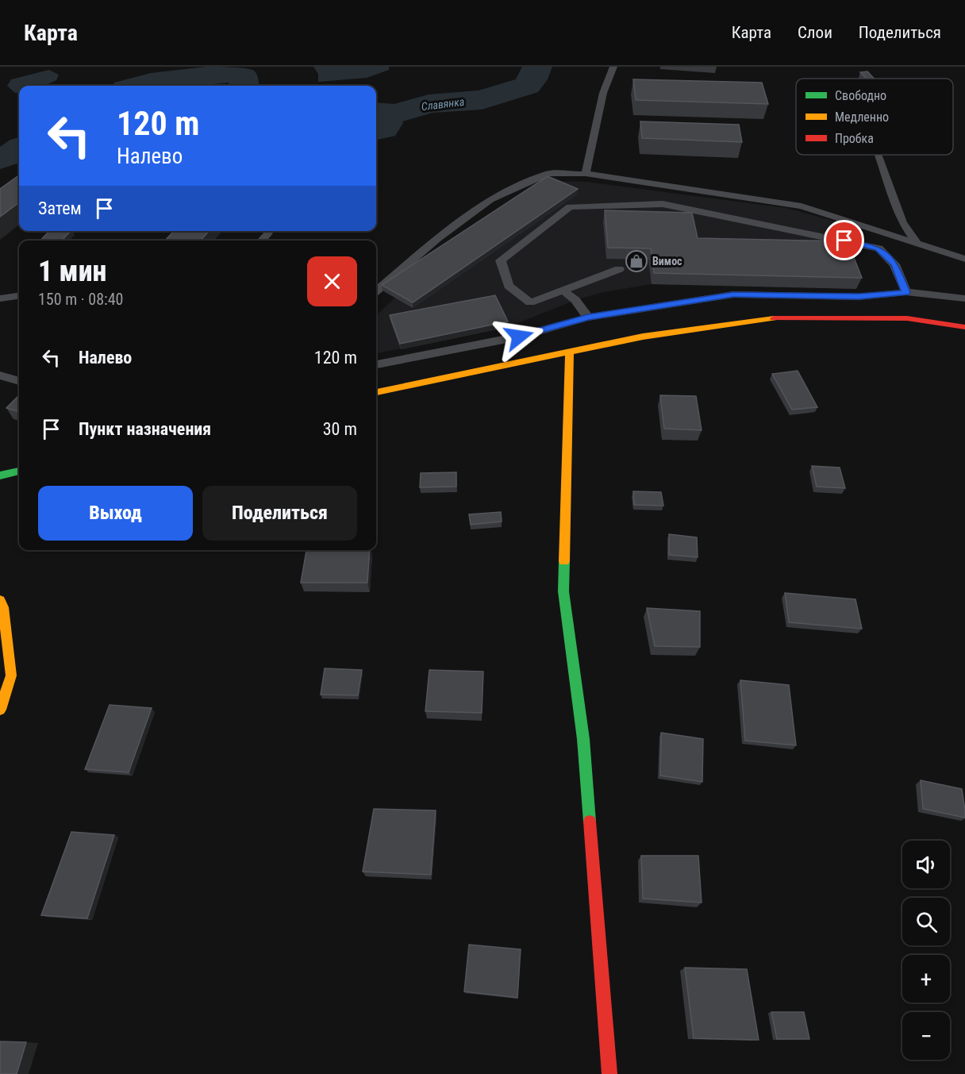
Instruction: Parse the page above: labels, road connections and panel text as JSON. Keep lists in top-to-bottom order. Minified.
{"water":["Славянка"],"places":{"shop":["Вимос"]},"legend":["Свободно","Медленно","Пробка"],"page":{"header":"Карта","nav":["Карта","Слои","Поделиться"],"turn":["120 m","Налево"],"then":"Затем","heading":["1 мин","150 m · 08:40"],"list":[{"name":"Налево","value":"120 m"},{"name":"Пункт назначения","value":"30 m"}],"buttons":["Выход","Поделиться"],"map_buttons":["+","−"]}}
